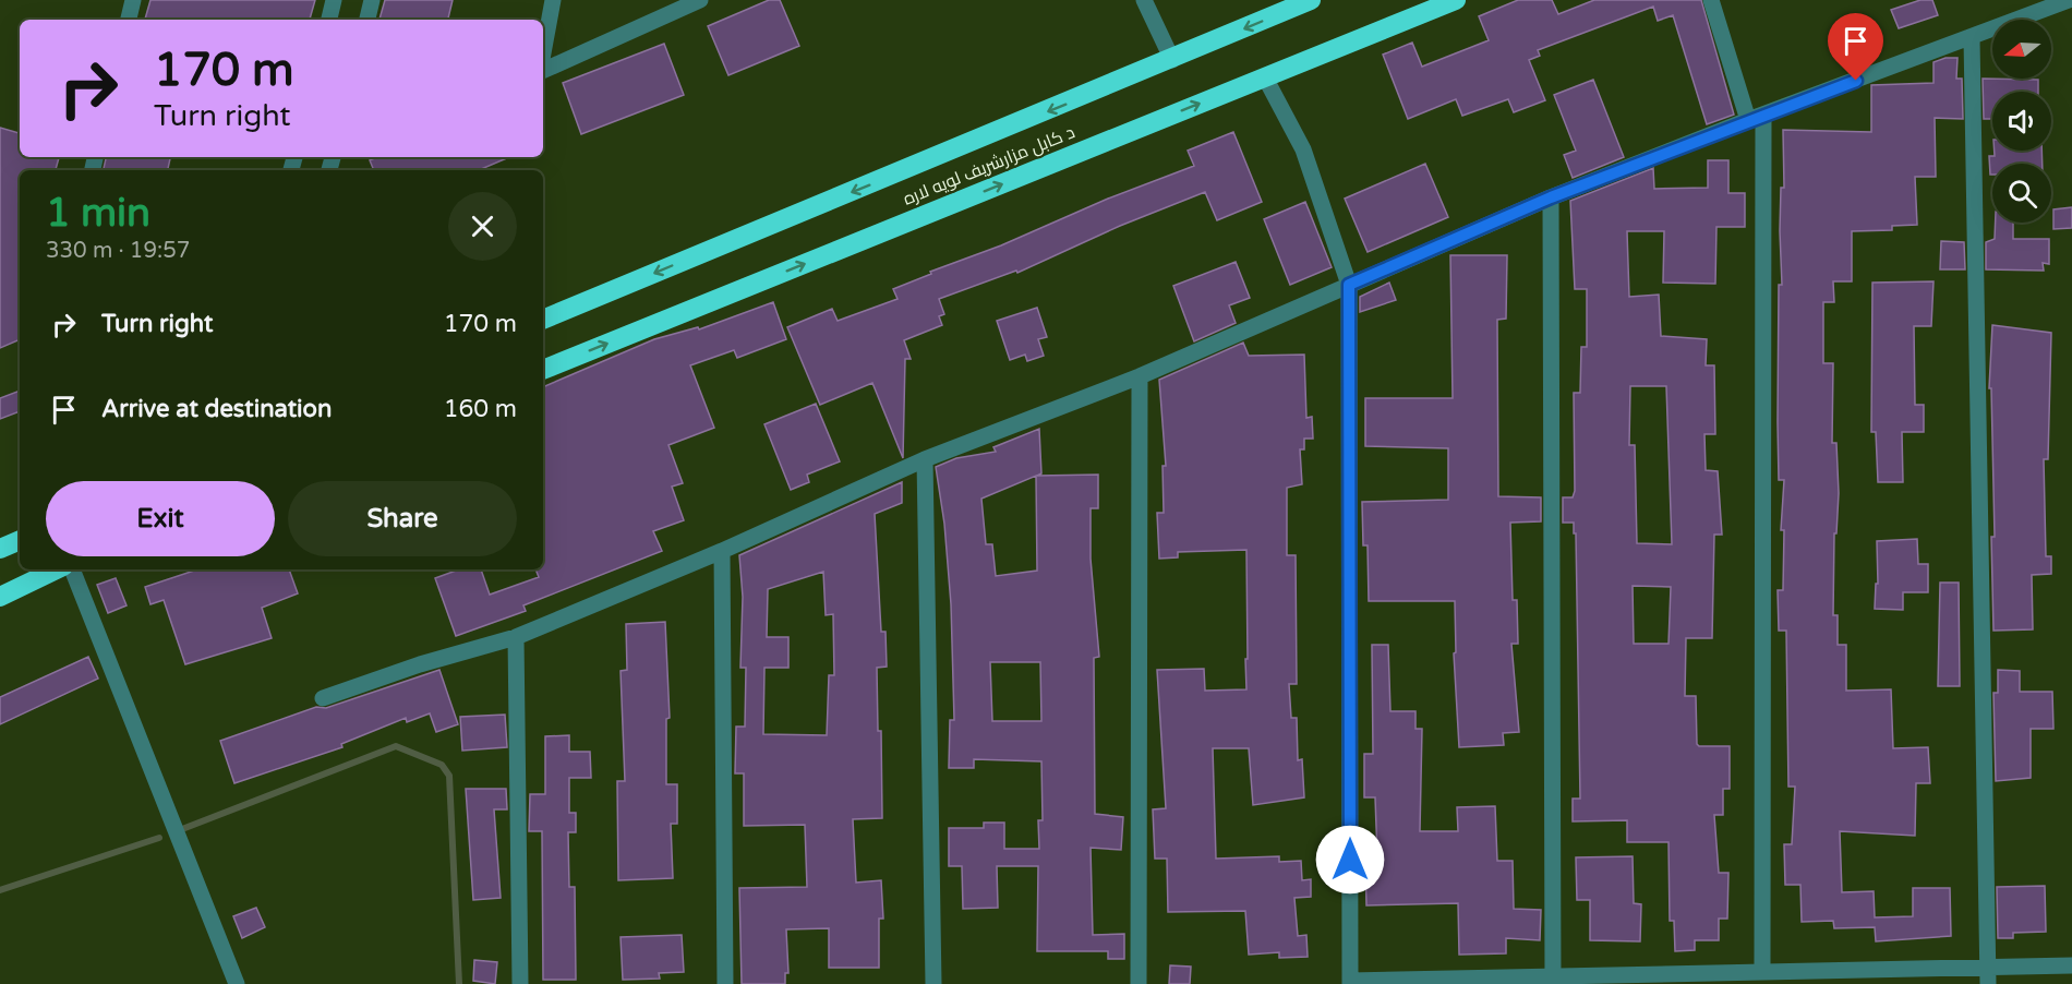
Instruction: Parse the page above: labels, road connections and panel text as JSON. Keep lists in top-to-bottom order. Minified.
{"streets":{"highway":["د کابل مزارشریف لویه لاره"]},"north":"left","page":{"turn":["170 m","Turn right"],"heading":["1 min","330 m · 19:57"],"list":[{"name":"Turn right","value":"170 m"},{"name":"Arrive at destination","value":"160 m"}],"buttons":["Exit","Share"]}}
